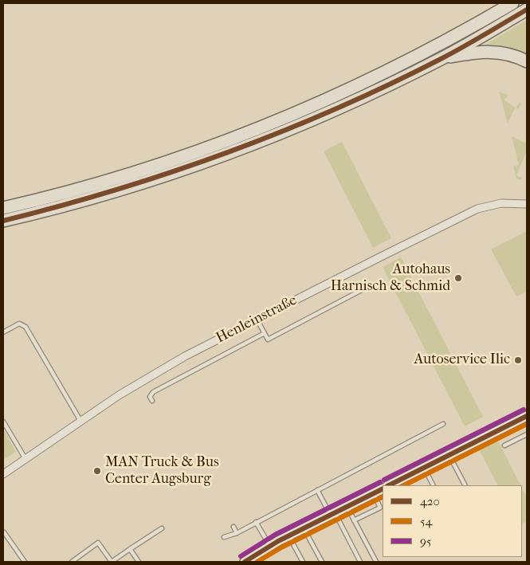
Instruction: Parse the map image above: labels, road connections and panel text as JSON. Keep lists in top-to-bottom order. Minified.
{"streets":{"street":["Henleinstraße"]},"places":["Autohaus Harnisch & Schmid","Autoservice Ilic","MAN Truck & Bus Center Augsburg"],"lines":["transit line 420","transit line 95","transit line 54"],"legend":["420","54","95"]}
